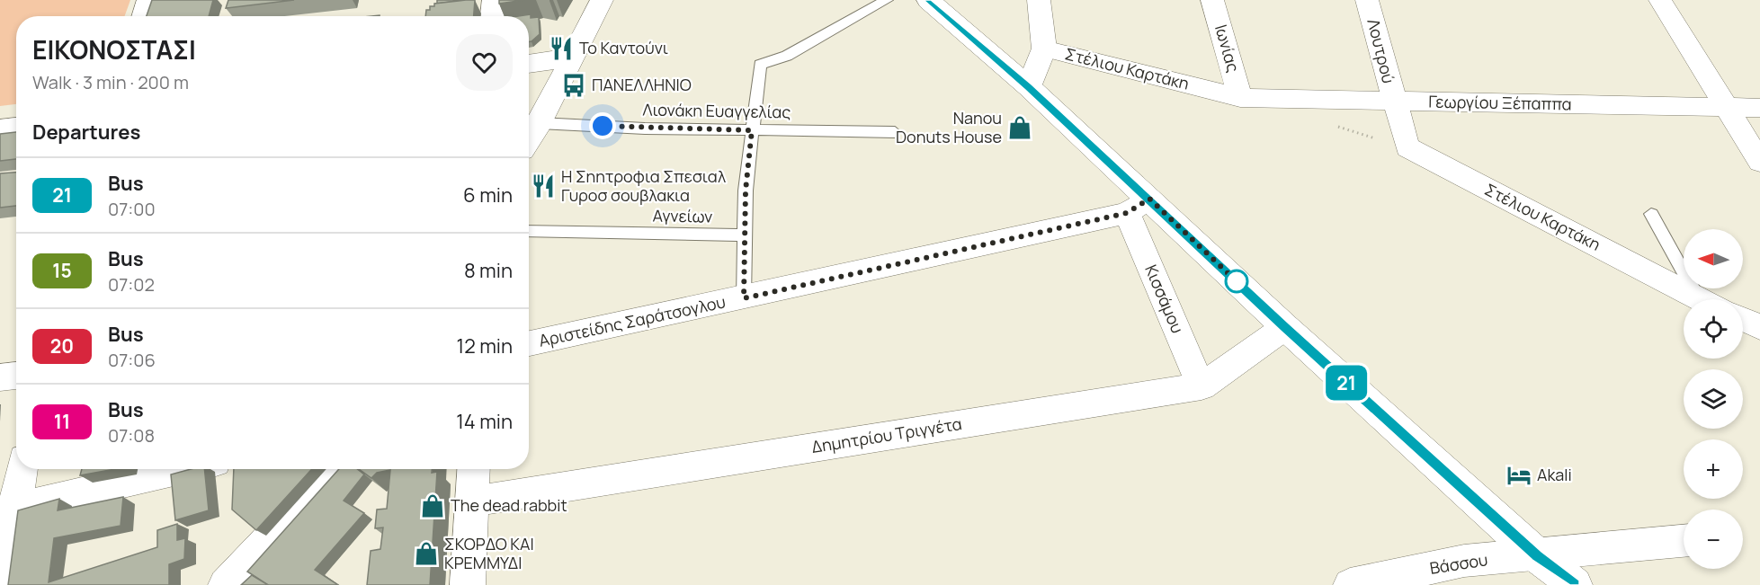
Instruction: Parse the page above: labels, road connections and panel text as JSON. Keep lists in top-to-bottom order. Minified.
{"streets":{"main road":["Κισσάμου"],"street":["Ιωνίας","Λουτρού","Στέλιου Καρτάκη","Γεωργίου Ξέπαππα","Αριστείδης Σαράτσογλου","Δημητρίου Τριγγέτα","Βάσσου"],"lane":["Λιονάκη Ευαγγελίας","Αγνείων"]},"crossings":[["Ιωνίας","Στέλιου Καρτάκη"],["Ιωνίας","Γεωργίου Ξέπαππα"],["Λουτρού","Στέλιου Καρτάκη"],["Λουτρού","Γεωργίου Ξέπαππα"],["Στέλιου Καρτάκη","Γεωργίου Ξέπαππα"],["Κισσάμου","Αριστείδης Σαράτσογλου"],["Κισσάμου","Δημητρίου Τριγγέτα"],["Κισσάμου","Βάσσου"]],"places":{"restaurant":["Το Καντούνι","Η Σηητροφια Σπεσιαλ Γυροσ σουβλακια"],"bus stop":["ΠΑΝΕΛΛΗΝΙΟ"],"shop":["Nanou Donuts House","The dead rabbit","ΣΚΟΡΔΟ ΚΑΙ ΚΡΕΜΜΥΔΙ"],"hotel":["Akali"]},"lines":["bus line 21"],"north":"left","page":{"on_map":"21","heading":[["ΕΙΚΟΝΟΣΤΑΣΙ","Walk · 3 min · 200 m"],"Departures"],"list":[{"mark":"21","name":"Bus","note":"07:00","value":"6 min"},{"mark":"15","name":"Bus","note":"07:02","value":"8 min"},{"mark":"20","name":"Bus","note":"07:06","value":"12 min"},{"mark":"11","name":"Bus","note":"07:08","value":"14 min"}],"map_buttons":["+","−"]}}
